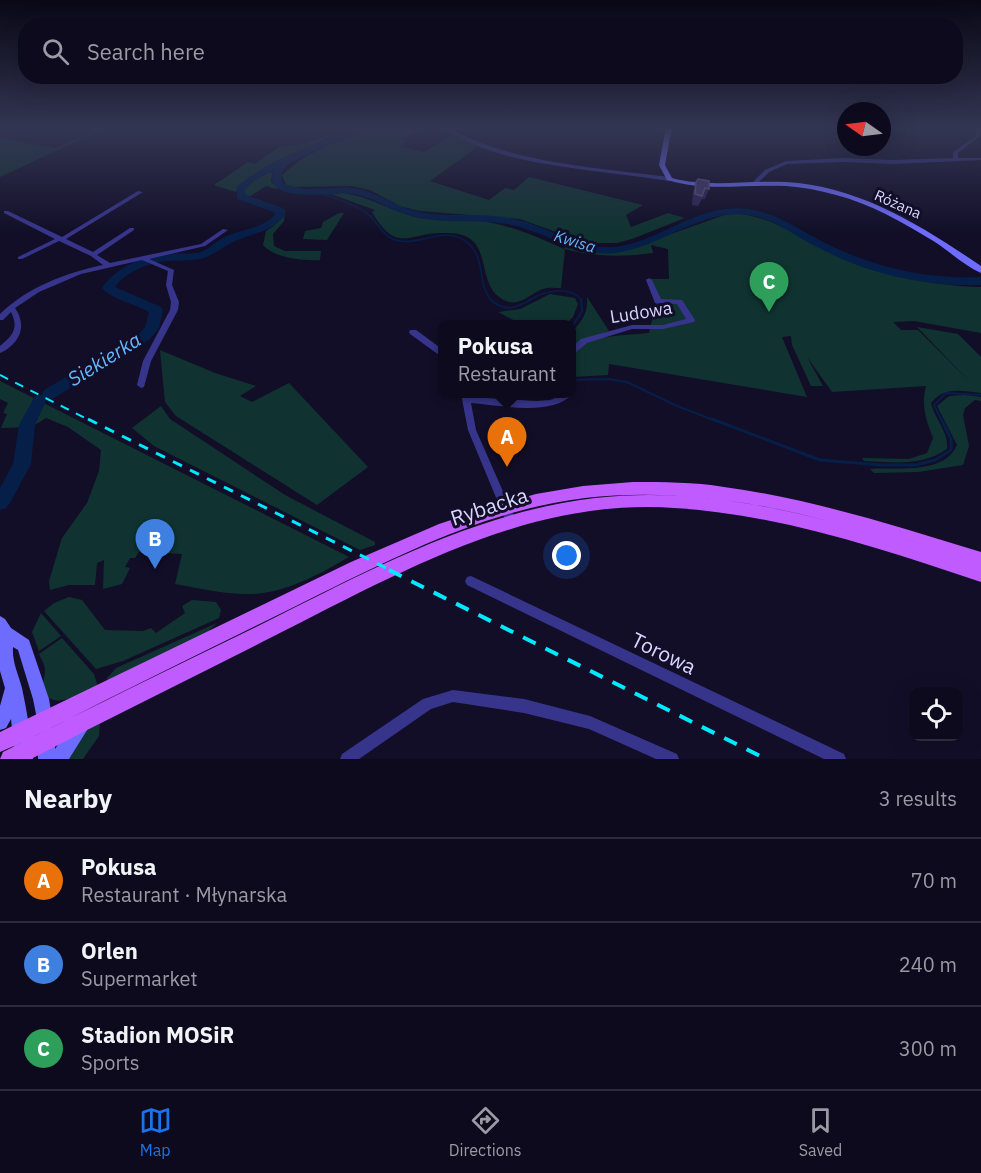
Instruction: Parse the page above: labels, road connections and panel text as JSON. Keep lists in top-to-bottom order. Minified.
{"streets":{"main road":["Rybacka"],"street":["Różana","Ludowa","Torowa"]},"water":["Kwisa","Siekierka"],"north":"left","page":{"search":"Search here","pins":["C","A","B"],"popup":["Pokusa","Restaurant"],"heading":["Nearby","3 results"],"list":[{"mark":"A","name":"Pokusa","note":"Restaurant · Młynarska","value":"70 m"},{"mark":"B","name":"Orlen","note":"Supermarket","value":"240 m"},{"mark":"C","name":"Stadion MOSiR","note":"Sports","value":"300 m"}],"nav":["Map","Directions","Saved"]}}
